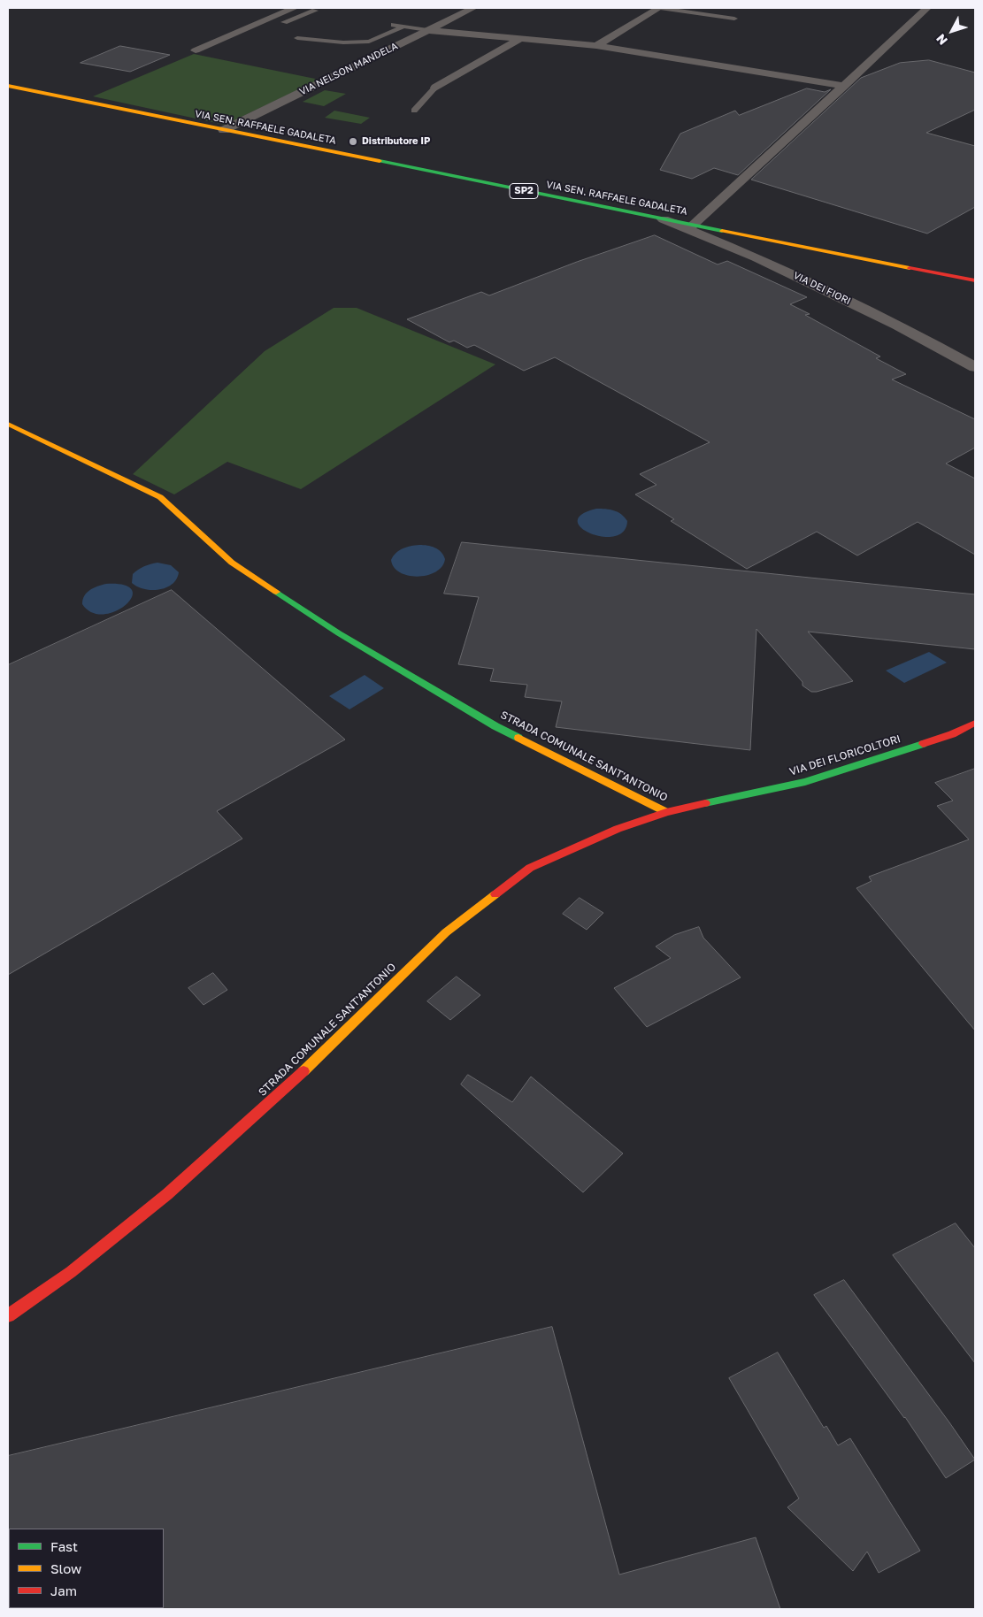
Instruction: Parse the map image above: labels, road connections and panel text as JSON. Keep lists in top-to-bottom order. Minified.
{"streets":{"street":["VIA NELSON MANDELA","VIA SEN. RAFFAELE GADALETA","SP2","VIA DEI FIORI","VIA DEI FLORICOLTORI","STRADA COMUNALE SANT'ANTONIO"]},"crossings":[["VIA NELSON MANDELA","VIA SEN. RAFFAELE GADALETA"],["VIA SEN. RAFFAELE GADALETA","VIA DEI FIORI"],["VIA DEI FLORICOLTORI","STRADA COMUNALE SANT'ANTONIO"]],"places":["Distributore IP"],"legend":["Fast","Slow","Jam"],"north":"bottom left"}
